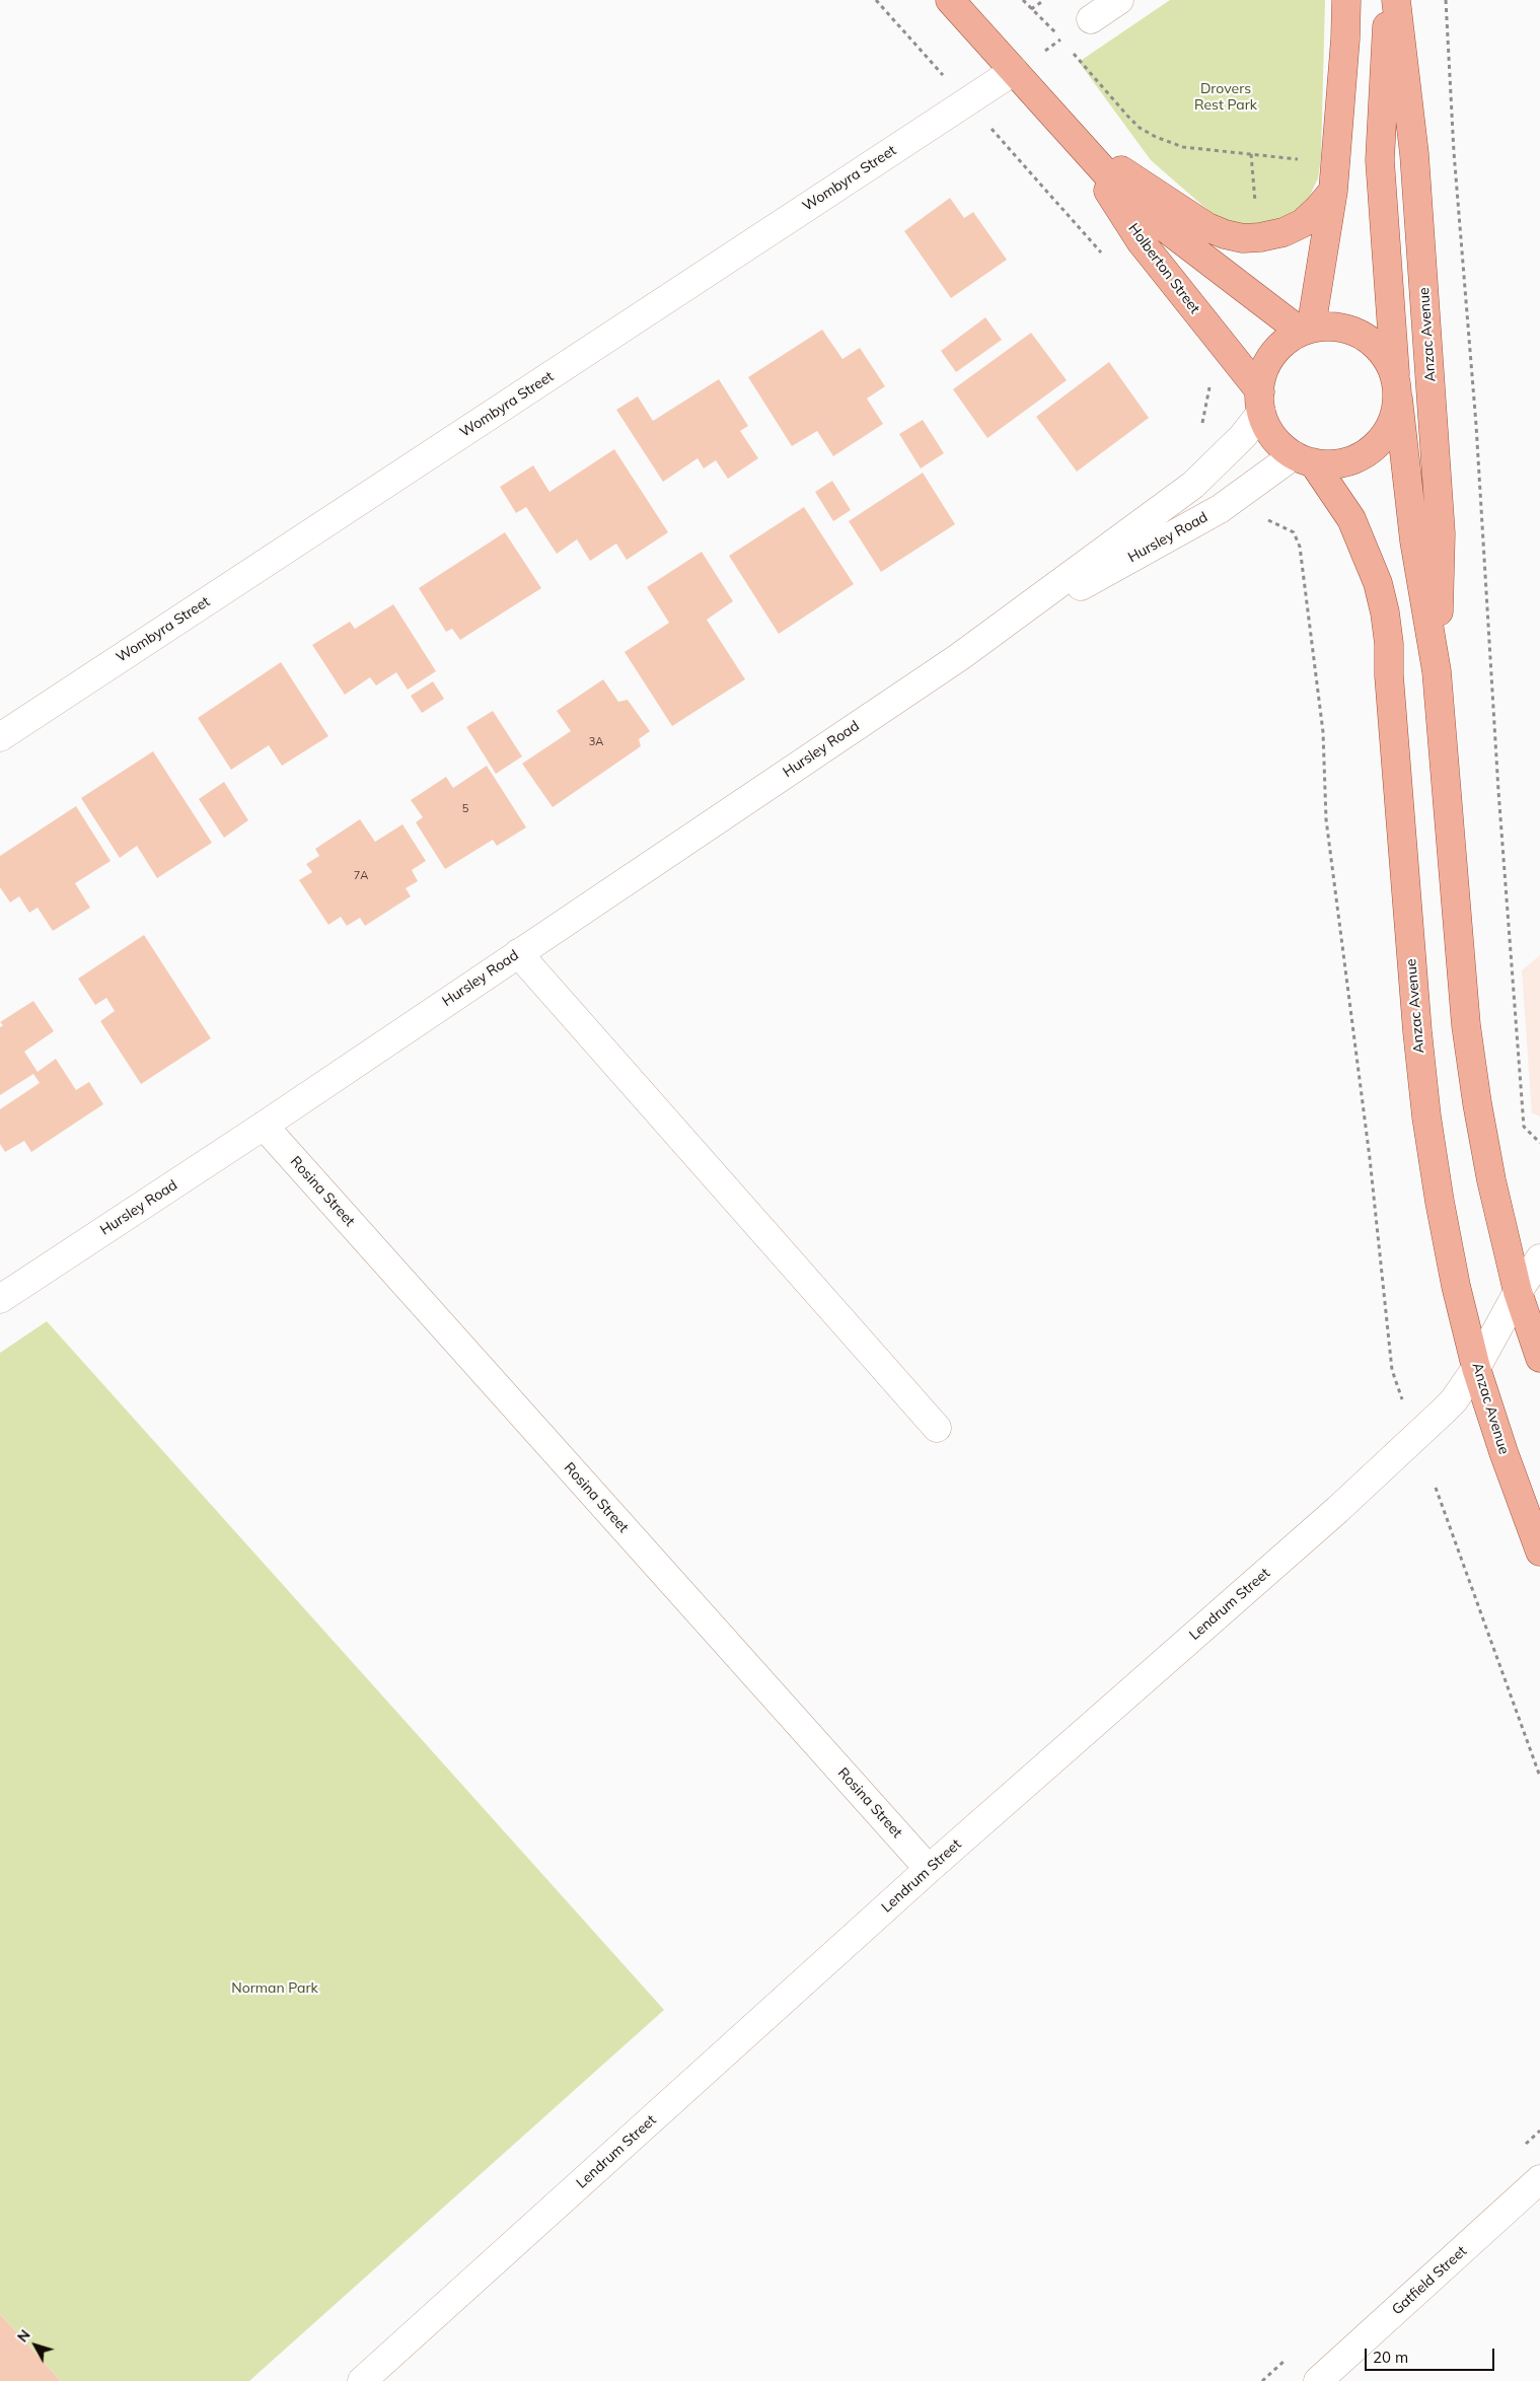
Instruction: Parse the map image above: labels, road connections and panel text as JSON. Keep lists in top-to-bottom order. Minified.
{"streets":{"main road":["Holberton Street","Anzac Avenue"],"street":["Wombyra Street","Hursley Road","Rosina Street","Lendrum Street","Gatfield Street"]},"crossings":[["Wombyra Street","Holberton Street"],["Holberton Street","Anzac Avenue"],["Holberton Street","Hursley Road"],["Anzac Avenue","Hursley Road"],["Anzac Avenue","Lendrum Street"],["Hursley Road","Rosina Street"],["Rosina Street","Lendrum Street"]],"parks":["Drovers Rest Park","Norman Park"],"house_numbers":["3A","5","7A"],"scale_bar":"20 m","north":"top left"}
